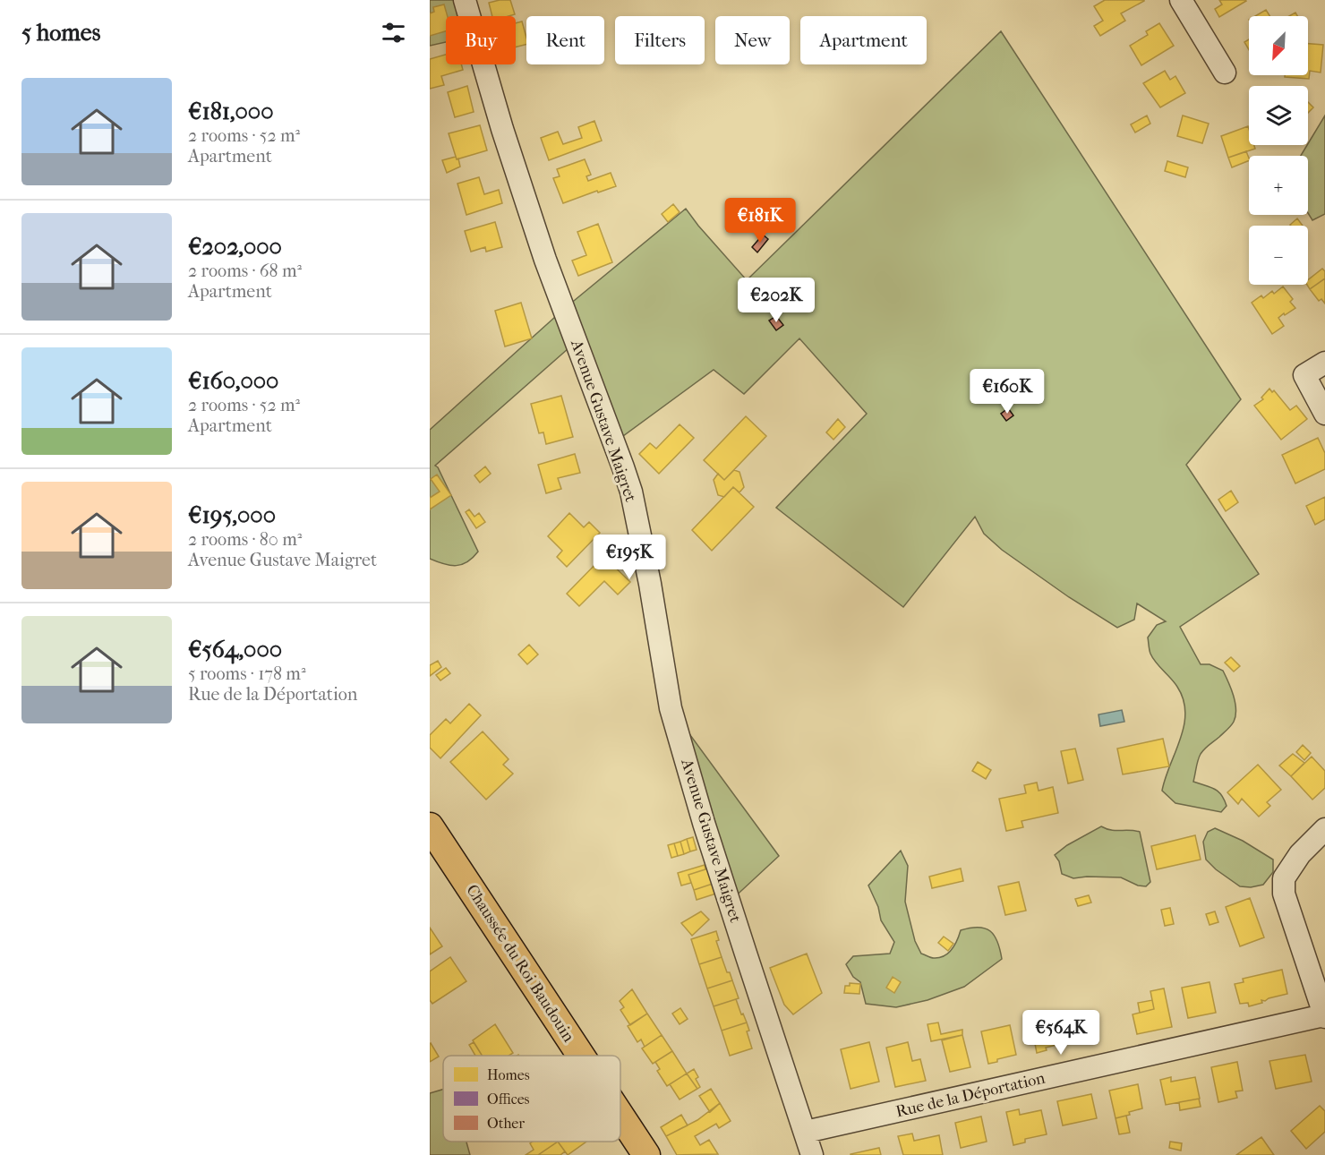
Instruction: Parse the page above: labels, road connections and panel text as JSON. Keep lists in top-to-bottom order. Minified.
{"streets":{"main road":["Chaussée du Roi Baudouin"],"street":["Avenue Gustave Maigret","Rue de la Déportation"]},"crossings":[["Avenue Gustave Maigret","Rue de la Déportation"]],"legend":["Homes","Offices","Other"],"north":"bottom left","page":{"heading":"5 homes","map_buttons":["+","−"],"chip":["Buy","Rent","Filters","New","Apartment"],"list":[{"name":"€181,000","note":"2 rooms · 52 m² · Apartment"},{"name":"€202,000","note":"2 rooms · 68 m² · Apartment"},{"name":"€160,000","note":"2 rooms · 52 m² · Apartment"},{"name":"€195,000","note":"2 rooms · 80 m² · Avenue Gustave Maigret"},{"name":"€564,000","note":"5 rooms · 178 m² · Rue de la Déportation"}],"price":["€181K","€202K","€160K","€195K","€564K"]}}
